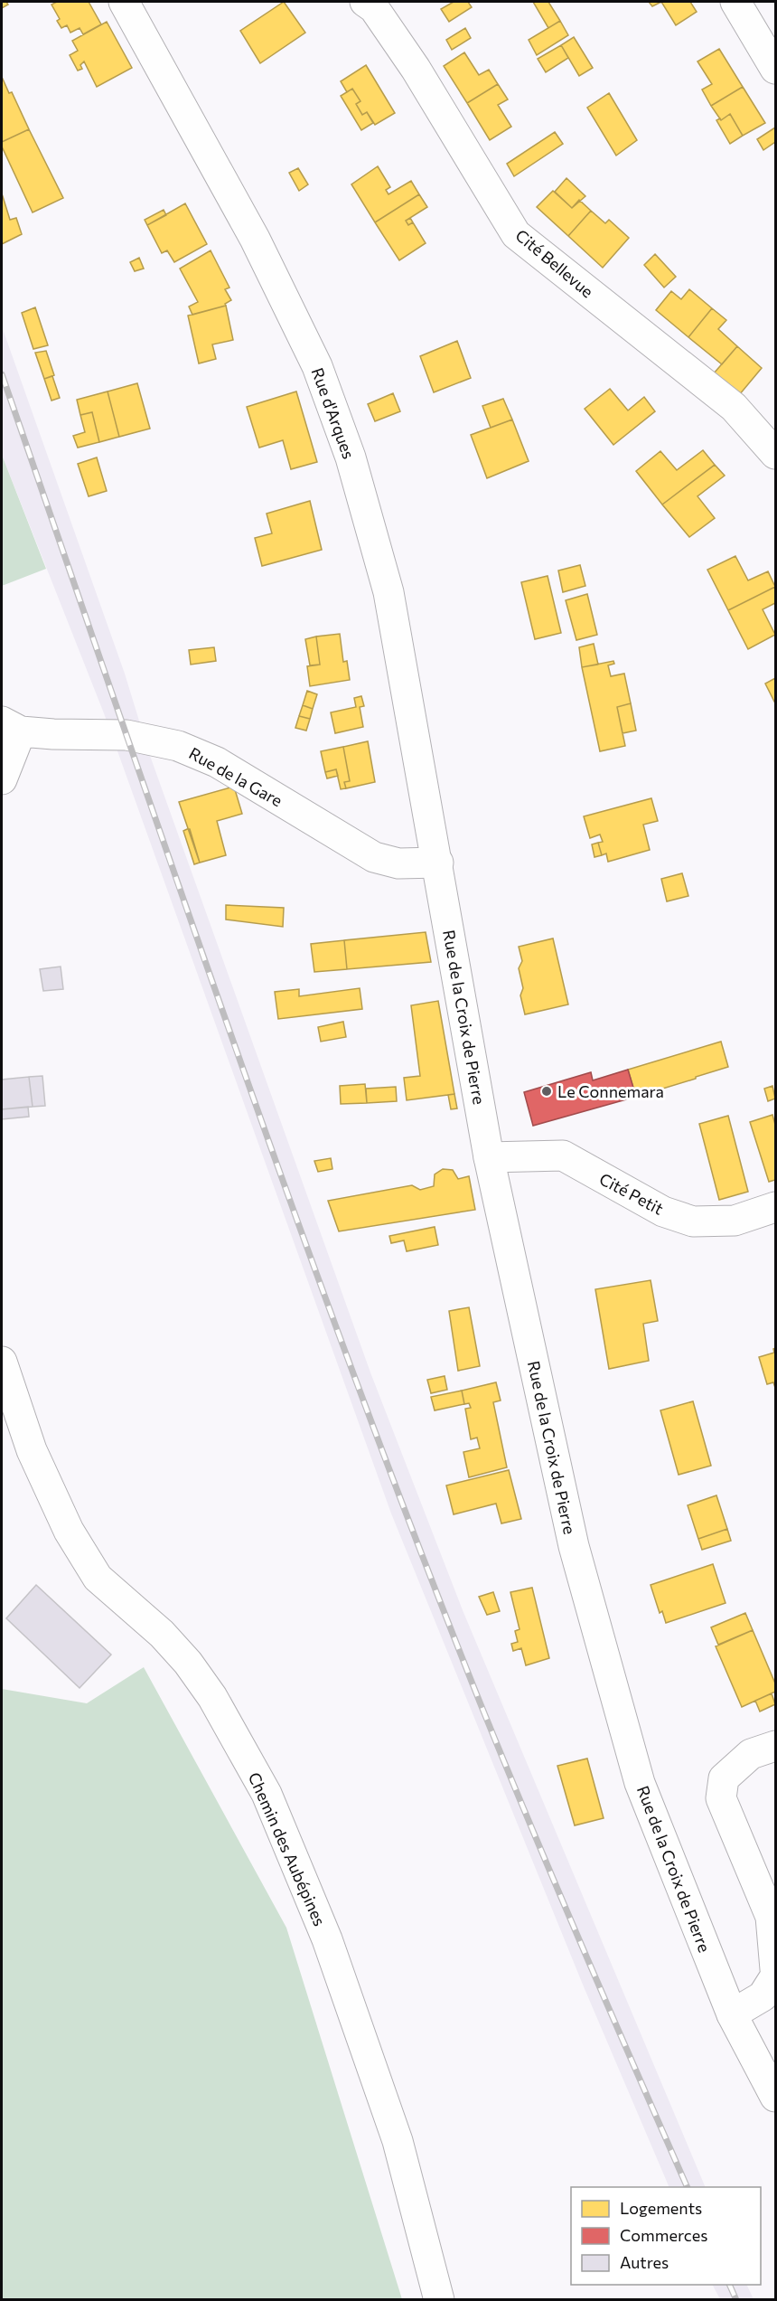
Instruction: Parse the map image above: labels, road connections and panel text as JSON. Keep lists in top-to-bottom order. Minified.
{"streets":{"street":["Cité Bellevue","Rue d'Arques","Rue de la Gare","Rue de la Croix de Pierre","Cité Petit","Chemin des Aubépines"]},"crossings":[["Rue d'Arques","Rue de la Gare"],["Rue d'Arques","Rue de la Croix de Pierre"],["Rue de la Gare","Rue de la Croix de Pierre"],["Rue de la Croix de Pierre","Cité Petit"]],"places":["Le Connemara"],"legend":["Logements","Commerces","Autres"]}
